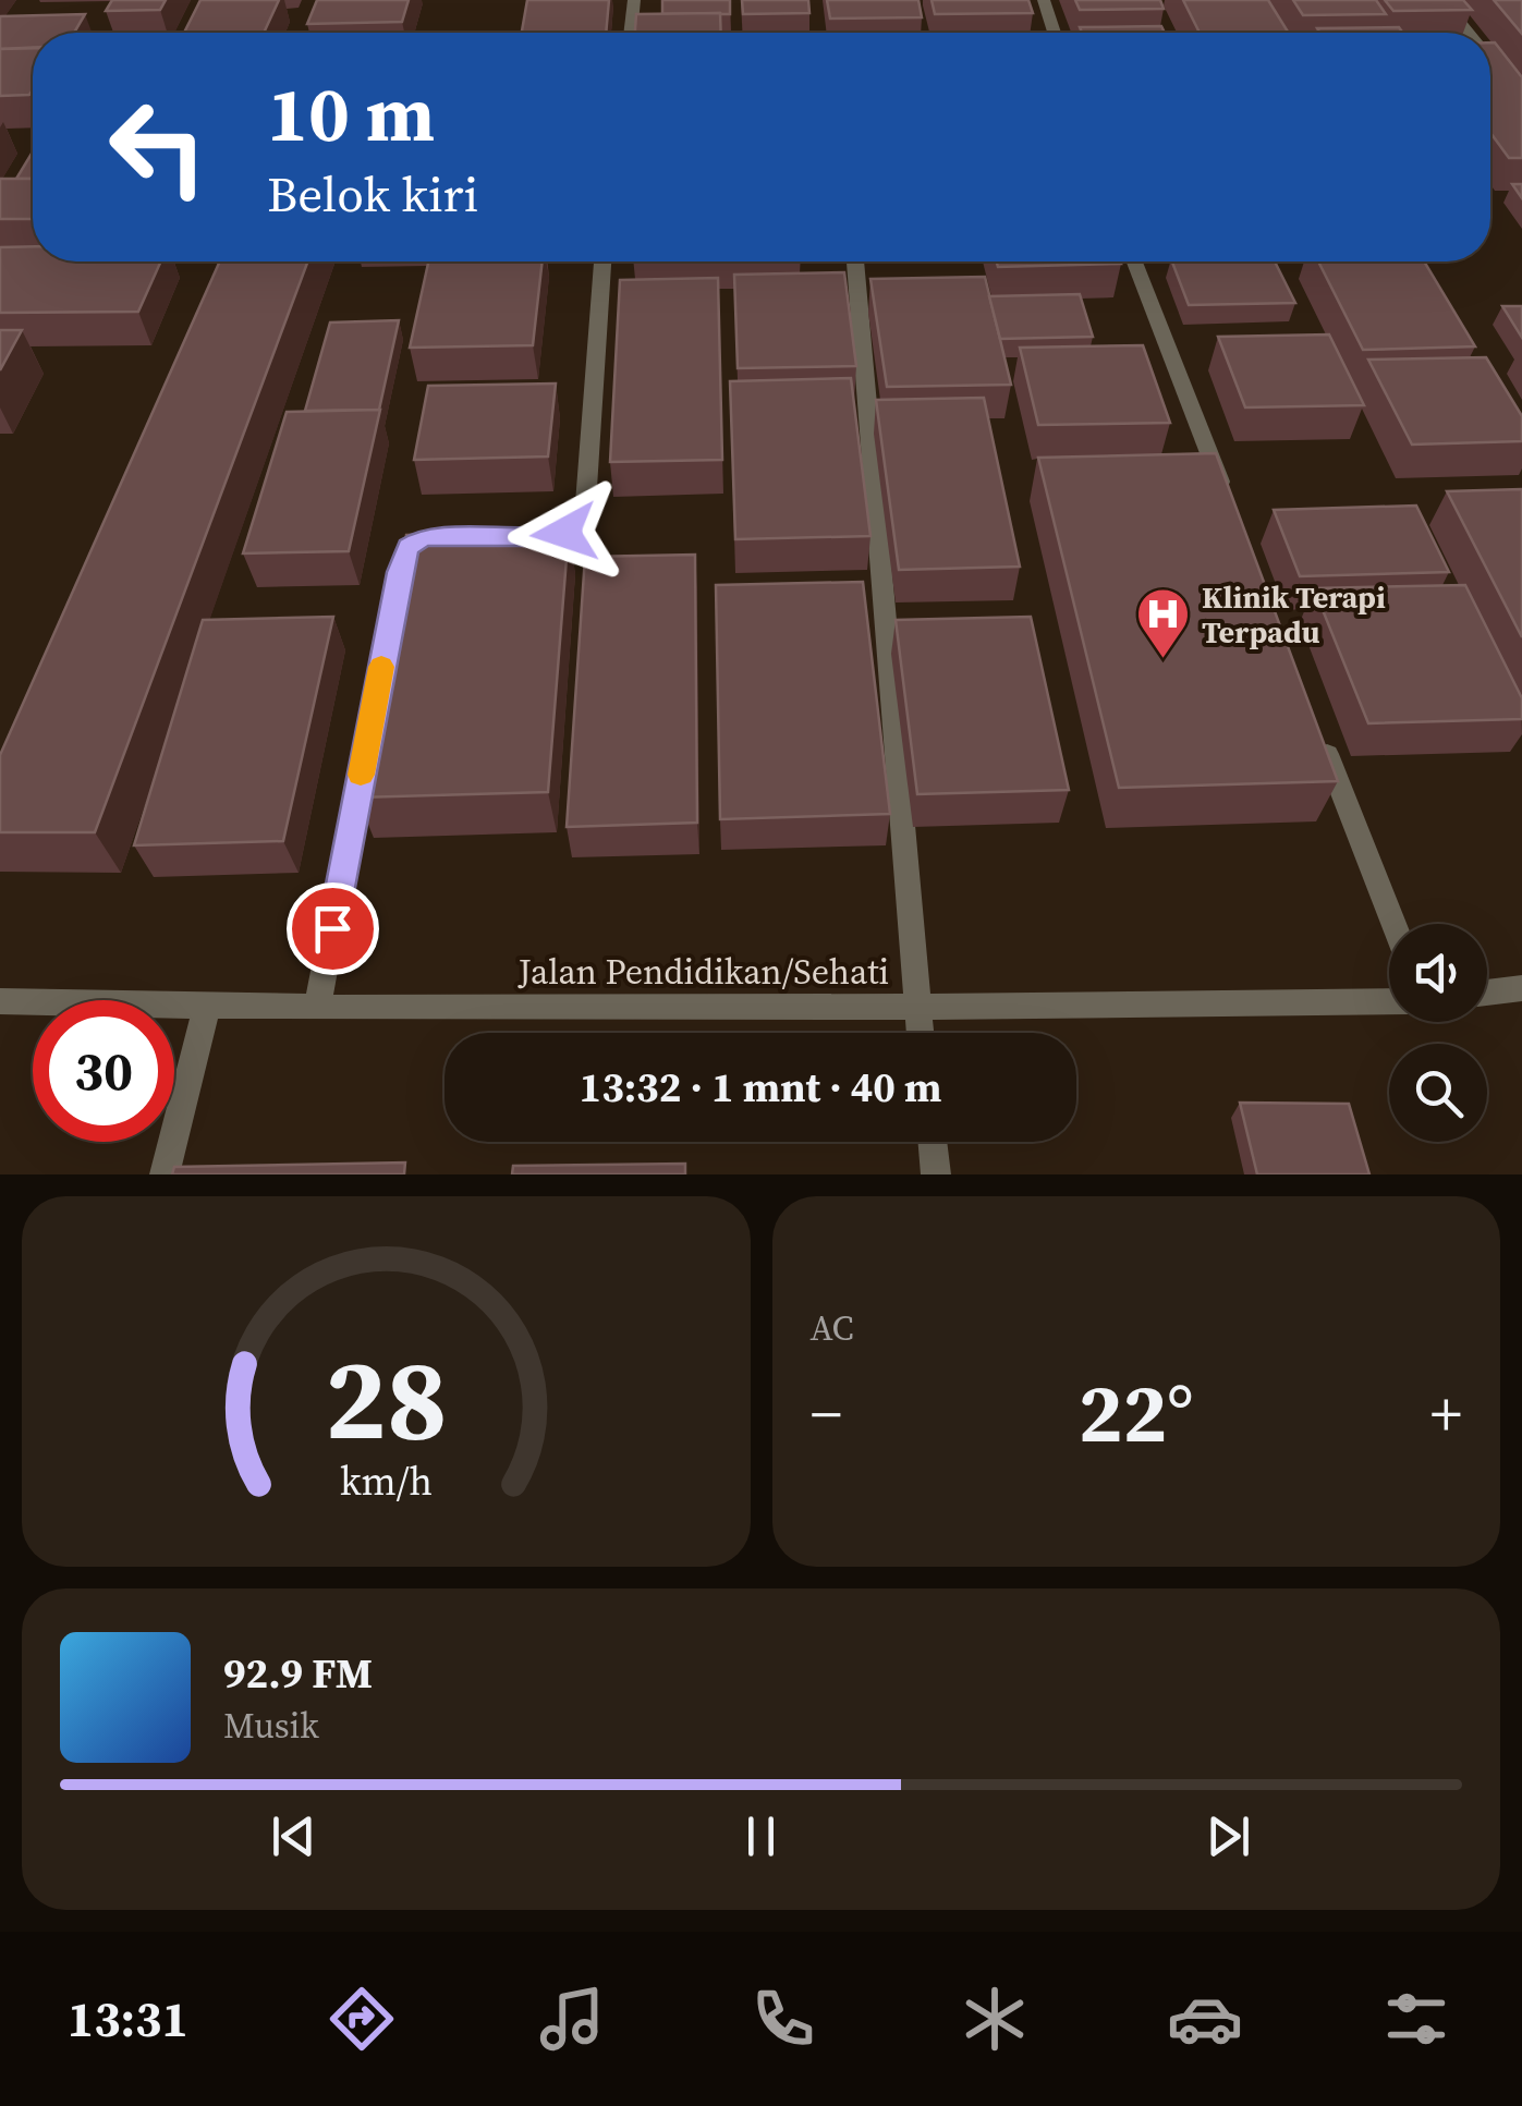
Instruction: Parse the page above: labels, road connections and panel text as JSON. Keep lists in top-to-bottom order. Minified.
{"streets":{"street":["Jalan Pendidikan/Sehati"]},"places":{"hospital":["Klinik Terapi Terpadu"]},"page":{"turn":["10 m","Belok kiri"],"limit":"30","trip":"13:32 · 1 mnt · 40 m","tile":"AC","heat":["−","22°","+"],"song":["92.9 FM","Musik"],"tabs":"13:31","gauge":["28","km/h"]}}
